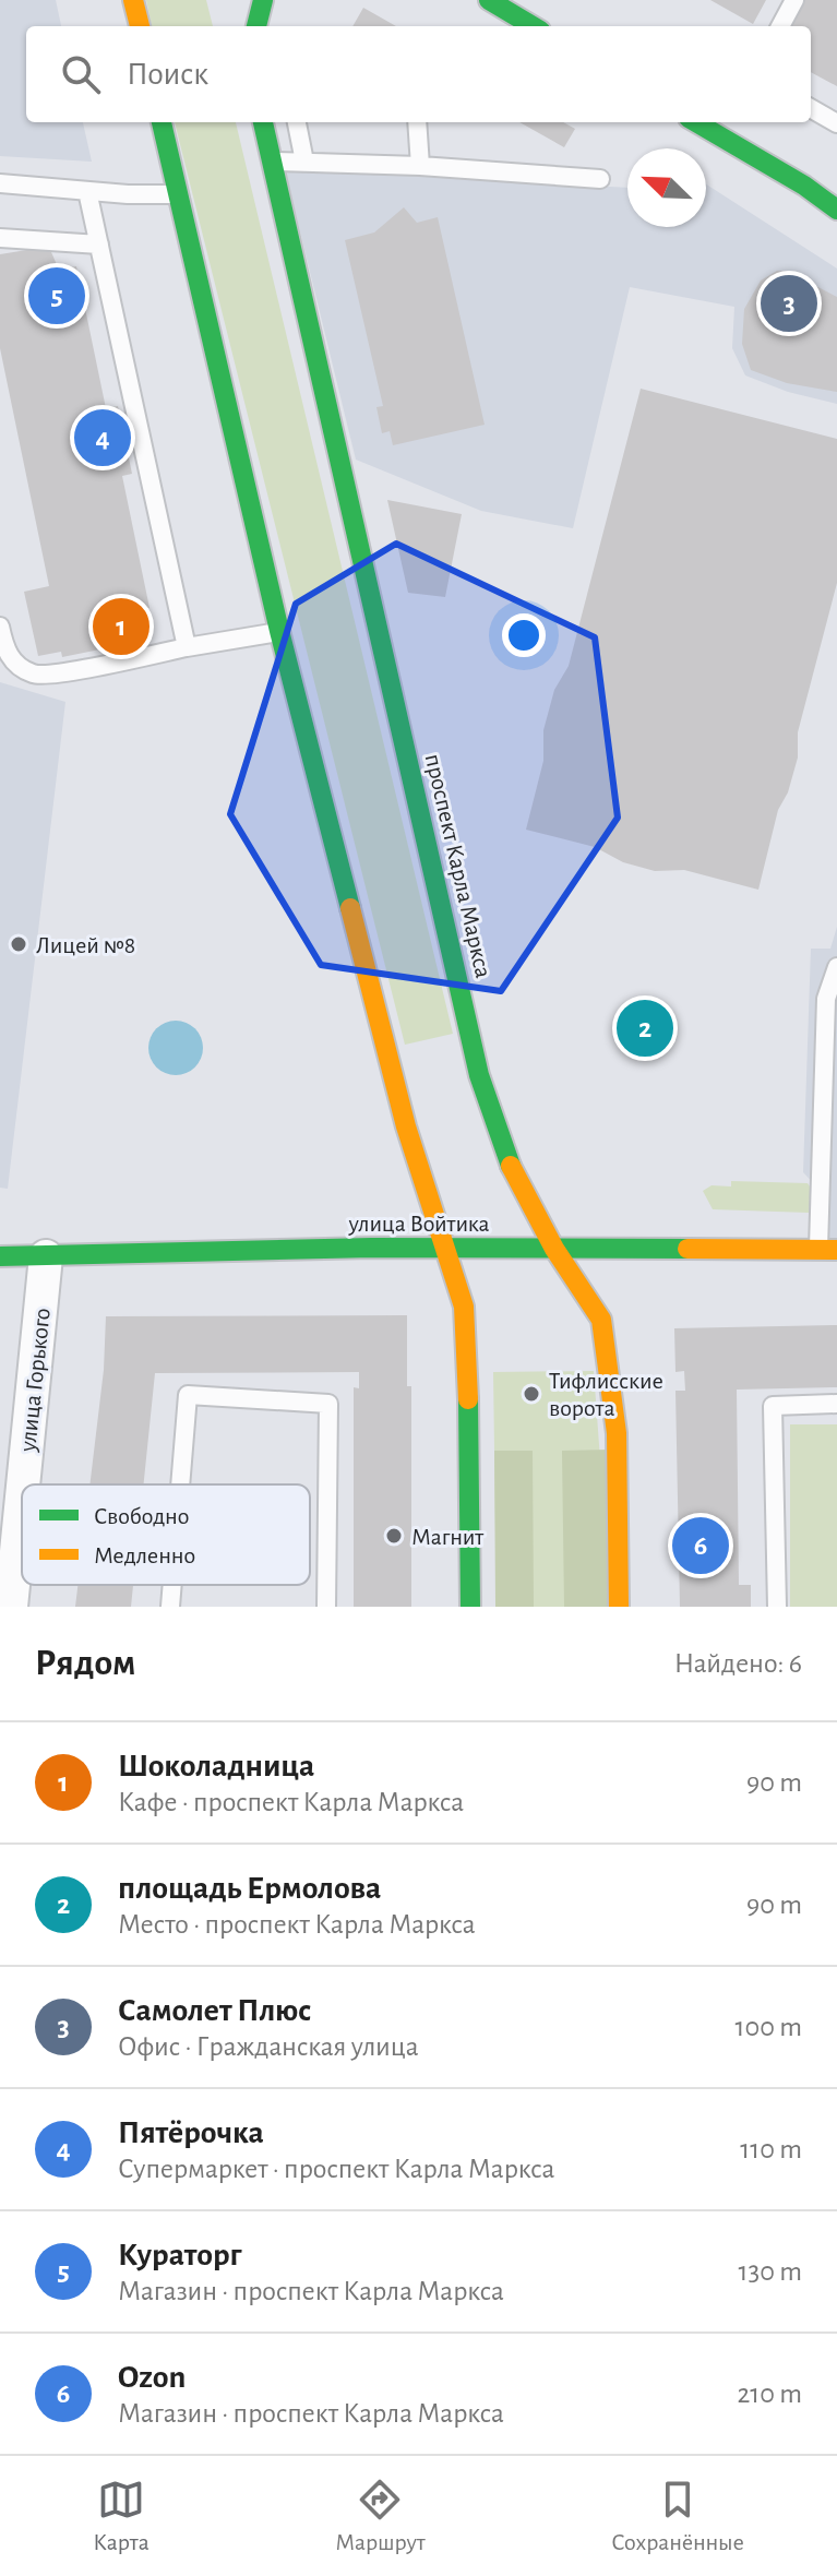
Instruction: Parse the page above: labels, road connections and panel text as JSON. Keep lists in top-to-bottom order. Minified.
{"streets":{"main road":["проспект Карла Маркса","улица Войтика"],"street":["улица Горького"]},"crossings":[["проспект Карла Маркса","улица Войтика"],["улица Войтика","улица Горького"]],"places":["Лицей №8","Тифлисские ворота","Магнит"],"legend":["Свободно","Медленно"],"north":"top left","page":{"search":"Поиск","pins":["5","3","4","1","2","6"],"heading":["Рядом","Найдено: 6"],"list":[{"mark":"1","name":"Шоколадница","note":"Кафе · проспект Карла Маркса","value":"90 m"},{"mark":"2","name":"площадь Ермолова","note":"Место · проспект Карла Маркса","value":"90 m"},{"mark":"3","name":"Самолет Плюс","note":"Офис · Гражданская улица","value":"100 m"},{"mark":"4","name":"Пятёрочка","note":"Супермаркет · проспект Карла Маркса","value":"110 m"},{"mark":"5","name":"Кураторг","note":"Магазин · проспект Карла Маркса","value":"130 m"},{"mark":"6","name":"Ozon","note":"Магазин · проспект Карла Маркса","value":"210 m"}],"nav":["Карта","Маршрут","Сохранённые"]}}
